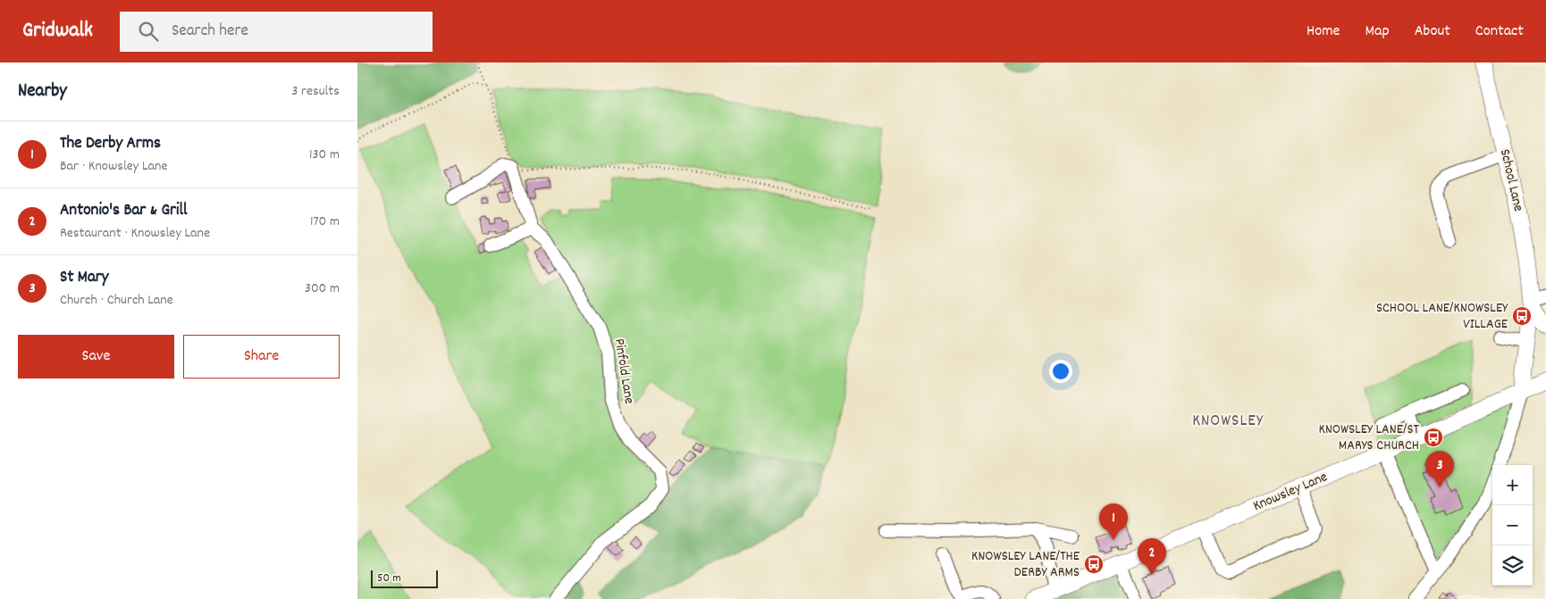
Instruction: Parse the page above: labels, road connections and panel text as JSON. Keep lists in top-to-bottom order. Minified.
{"streets":{"main road":["School Lane","Knowsley Lane"],"street":["Pinfold Lane"]},"crossings":[["School Lane","Knowsley Lane"]],"districts":["KNOWSLEY"],"places":{"bus stop":["SCHOOL LANE/KNOWSLEY VILLAGE","KNOWSLEY LANE/ST MARYS CHURCH","KNOWSLEY LANE/THE DERBY ARMS"]},"scale_bar":"50 m","page":{"header":"Gridwalk","search":"Search here","nav":["Home","Map","About","Contact"],"heading":["Nearby","3 results"],"list":[{"mark":"1","name":"The Derby Arms","note":"Bar · Knowsley Lane","value":"130 m"},{"mark":"2","name":"Antonio's Bar & Grill","note":"Restaurant · Knowsley Lane","value":"170 m"},{"mark":"3","name":"St Mary","note":"Church · Church Lane","value":"300 m"}],"buttons":["Save","Share"],"pins":["3","1","2"],"map_buttons":["+","−"],"scale":"50 m"}}
